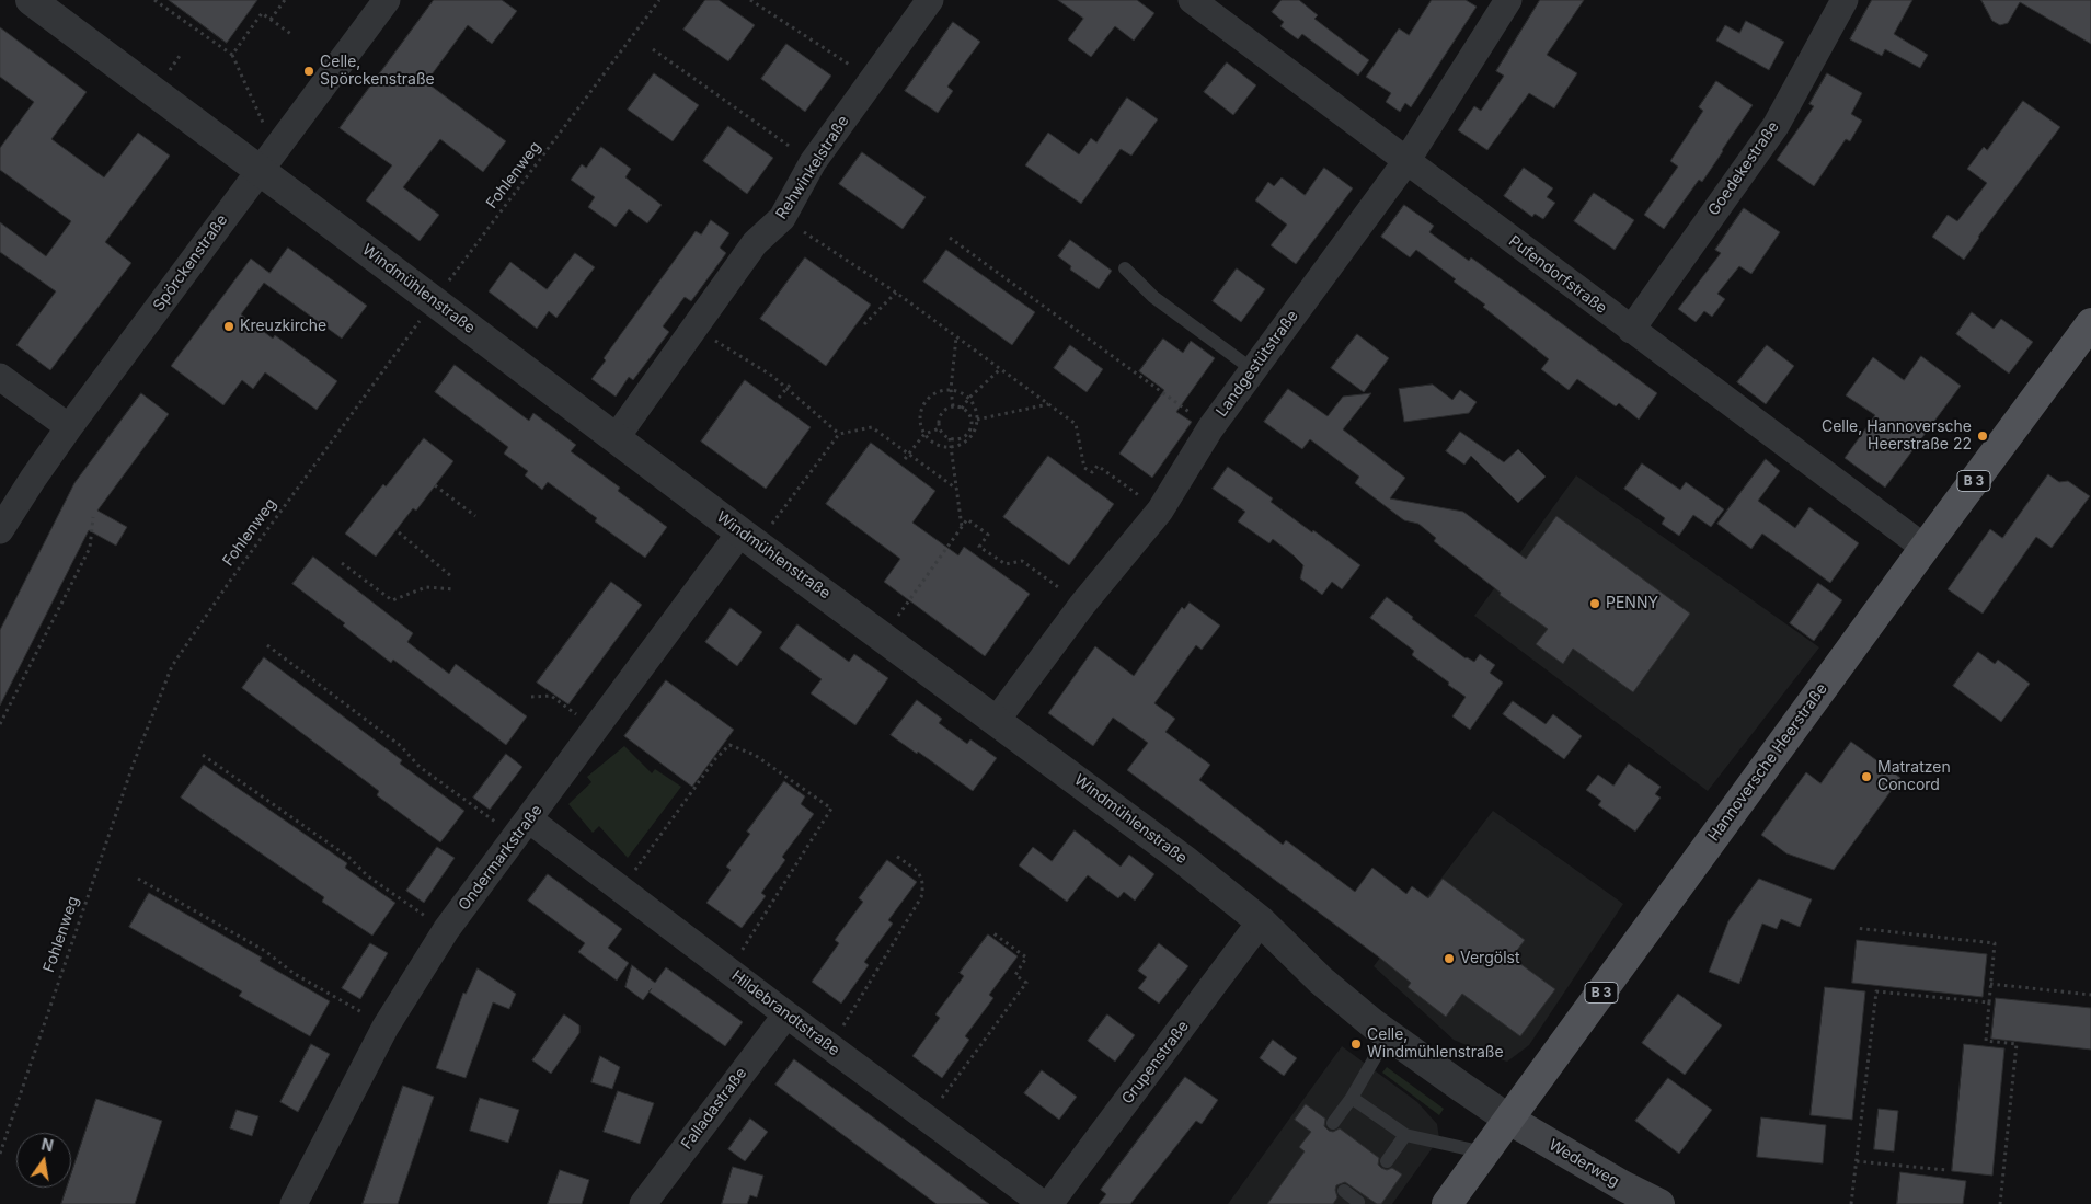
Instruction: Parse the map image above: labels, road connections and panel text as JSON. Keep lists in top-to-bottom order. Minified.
{"streets":{"main road":["B 3","Hannoversche Heerstraße","Wederweg"],"street":["Rehwinkelstraße","Goedekestraße","Spörckenstraße","Pufendorfstraße","Windmühlenstraße","Landgestütstraße","Ondermarkstraße","Hildebrandtstraße","Grupenstraße","Falladastraße"],"path":["Fohlenweg"]},"crossings":[["Rehwinkelstraße","Windmühlenstraße"],["Goedekestraße","Pufendorfstraße"],["Fohlenweg","Windmühlenstraße"],["Spörckenstraße","Windmühlenstraße"],["Pufendorfstraße","Landgestütstraße"],["Pufendorfstraße","Hannoversche Heerstraße"],["Windmühlenstraße","Landgestütstraße"],["Windmühlenstraße","Hannoversche Heerstraße"],["Windmühlenstraße","Ondermarkstraße"],["Windmühlenstraße","Grupenstraße"],["Windmühlenstraße","Wederweg"],["Hannoversche Heerstraße","Wederweg"],["Ondermarkstraße","Hildebrandtstraße"],["Hildebrandtstraße","Falladastraße"]],"places":["Celle, Spörckenstraße","Kreuzkirche","Celle, Hannoversche Heerstraße 22","PENNY","Matratzen Concord","Vergölst","Celle, Windmühlenstraße"],"north":"top"}
